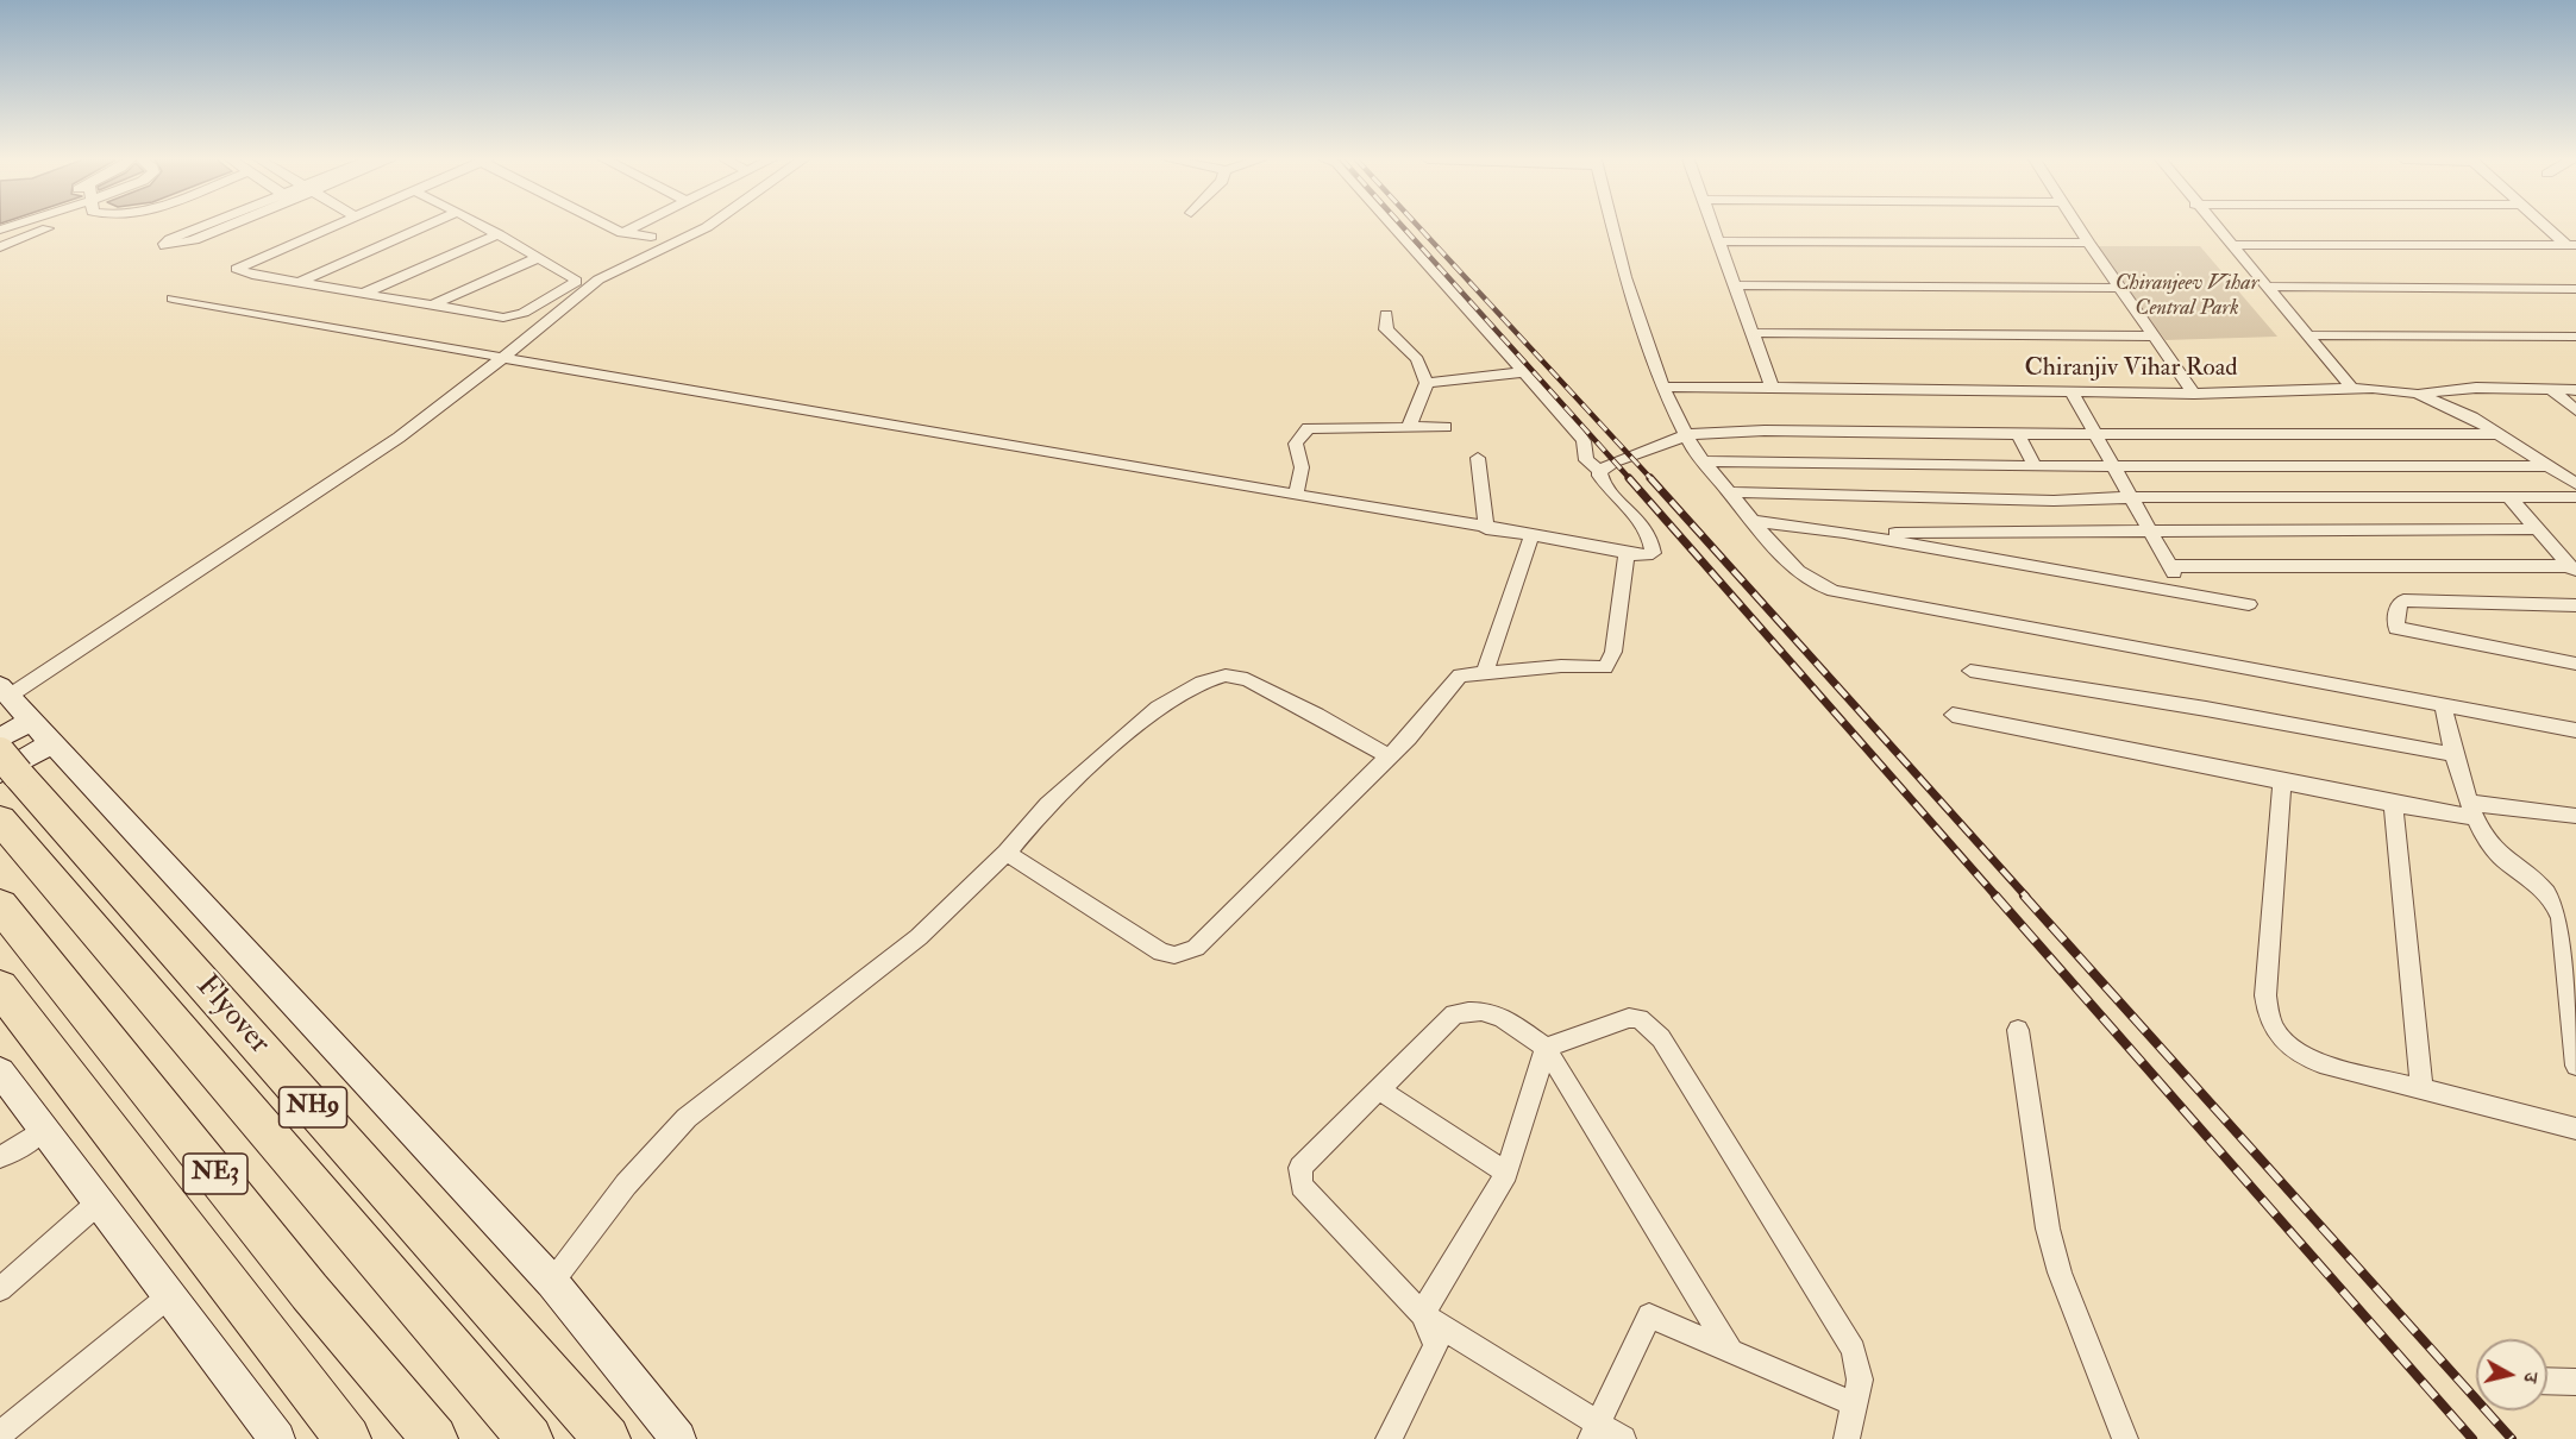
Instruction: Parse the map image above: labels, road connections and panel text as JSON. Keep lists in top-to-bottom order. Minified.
{"streets":{"highway":["Flyover","NH9","NE3"],"street":["Chiranjiv Vihar Road"]},"parks":["Chiranjeev Vihar Central Park"],"north":"right"}
